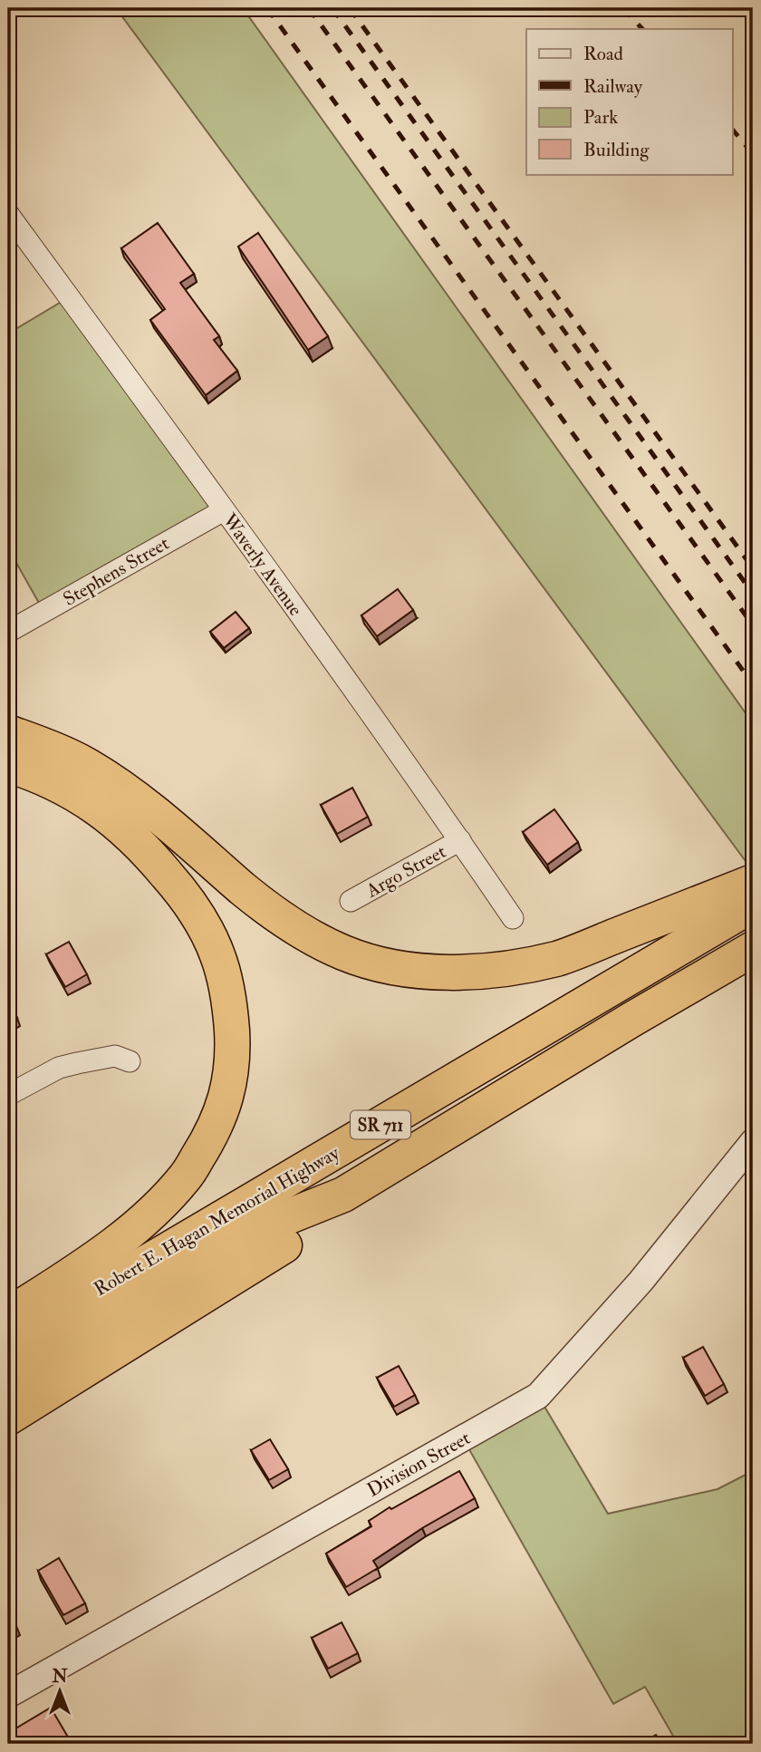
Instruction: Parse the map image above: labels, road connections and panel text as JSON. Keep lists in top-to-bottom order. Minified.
{"streets":{"highway":["SR 711","Robert E. Hagan Memorial Highway"],"street":["Waverly Avenue","Stephens Street","Argo Street","Division Street"]},"crossings":[["Waverly Avenue","Stephens Street"],["Waverly Avenue","Argo Street"]],"legend":["Road","Railway","Park","Building"],"north":"top"}
